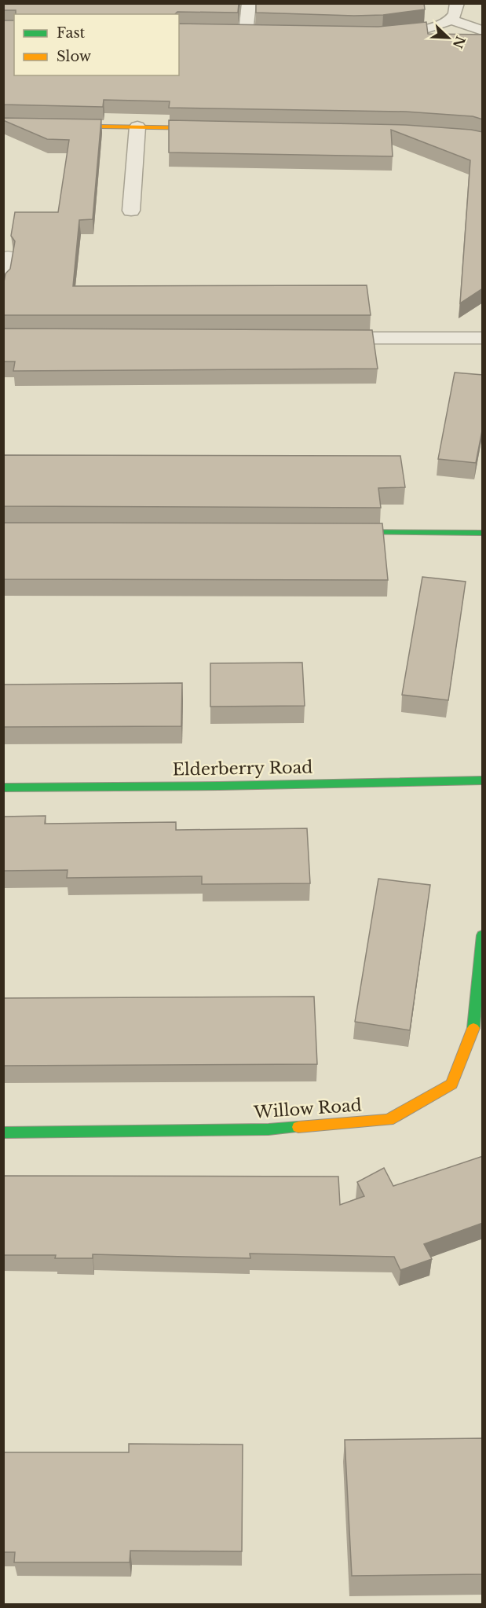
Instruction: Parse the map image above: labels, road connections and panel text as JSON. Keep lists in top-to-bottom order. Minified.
{"streets":{"street":["Elderberry Road","Willow Road"]},"legend":["Fast","Slow"],"north":"bottom right"}
